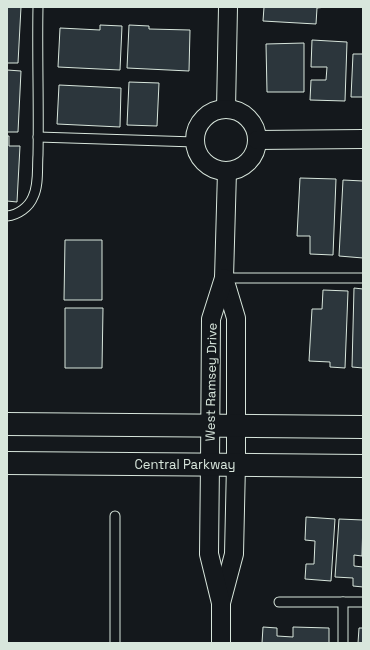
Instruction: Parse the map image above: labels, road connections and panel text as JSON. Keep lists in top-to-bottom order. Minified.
{"streets":{"main road":["Central Parkway"],"street":["West Ramsey Drive"]},"crossings":[["West Ramsey Drive","Central Parkway"]]}
